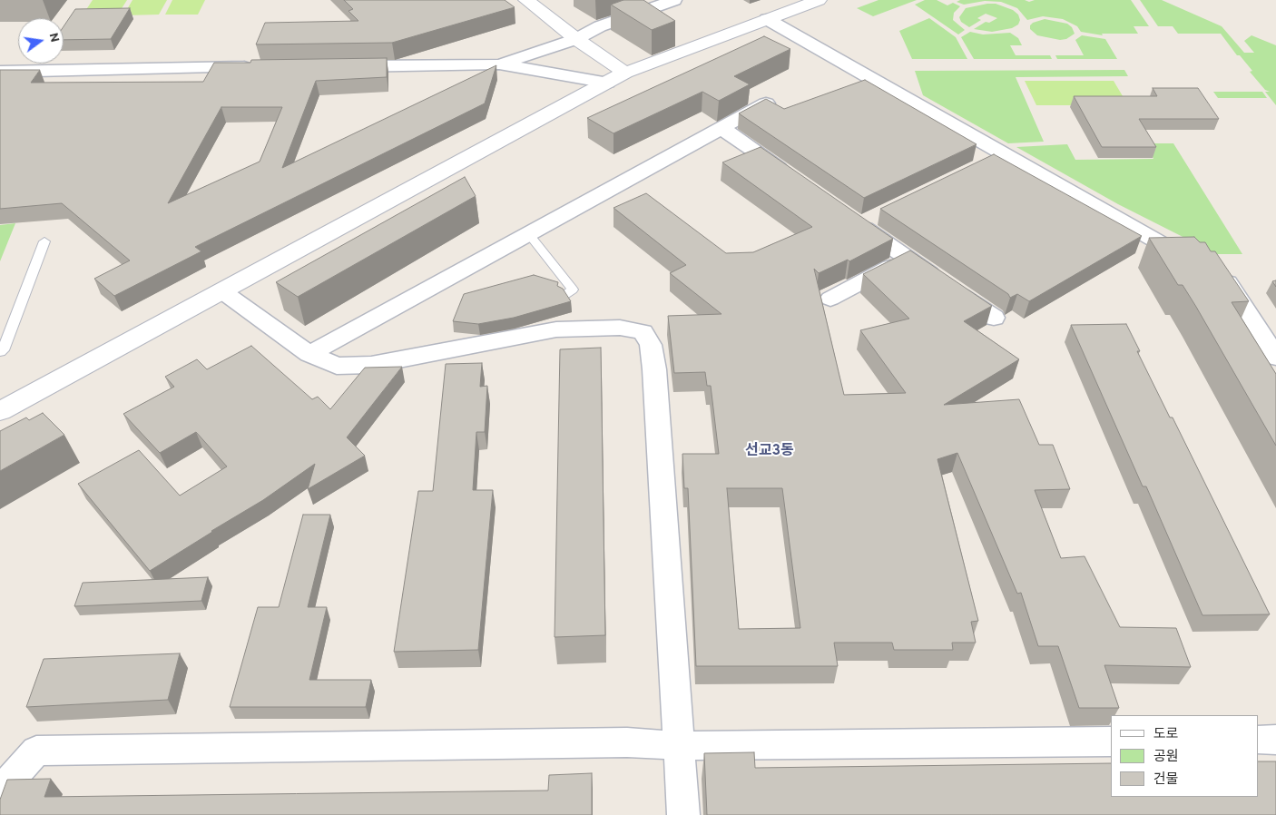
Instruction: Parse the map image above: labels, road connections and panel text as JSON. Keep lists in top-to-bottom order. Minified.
{"districts":["선교3동"],"legend":["도로","공원","건물"],"north":"right"}
